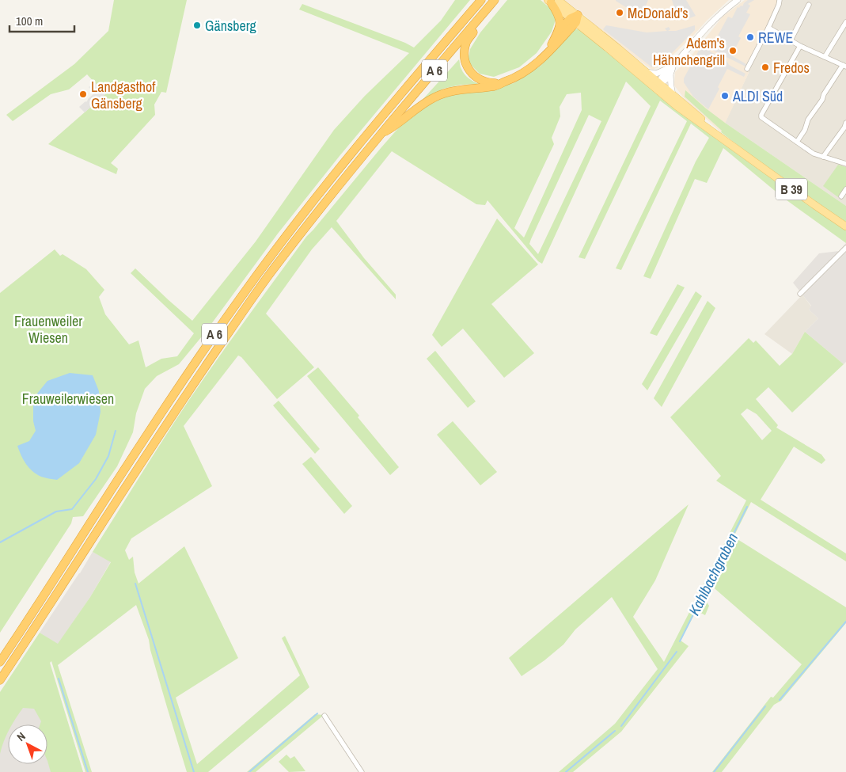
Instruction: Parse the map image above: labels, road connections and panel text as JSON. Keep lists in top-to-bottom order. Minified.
{"streets":{"highway":["A 6"],"main road":["B 39"]},"water":["Kahlbachgraben"],"parks":["Frauenweiler Wiesen","Frauweilerwiesen"],"places":["McDonald's","Gänsberg","REWE","Adem's Hähnchengrill","Fredos","Landgasthof Gänsberg","ALDI Süd"],"scale_bar":"100 m","north":"top left"}
